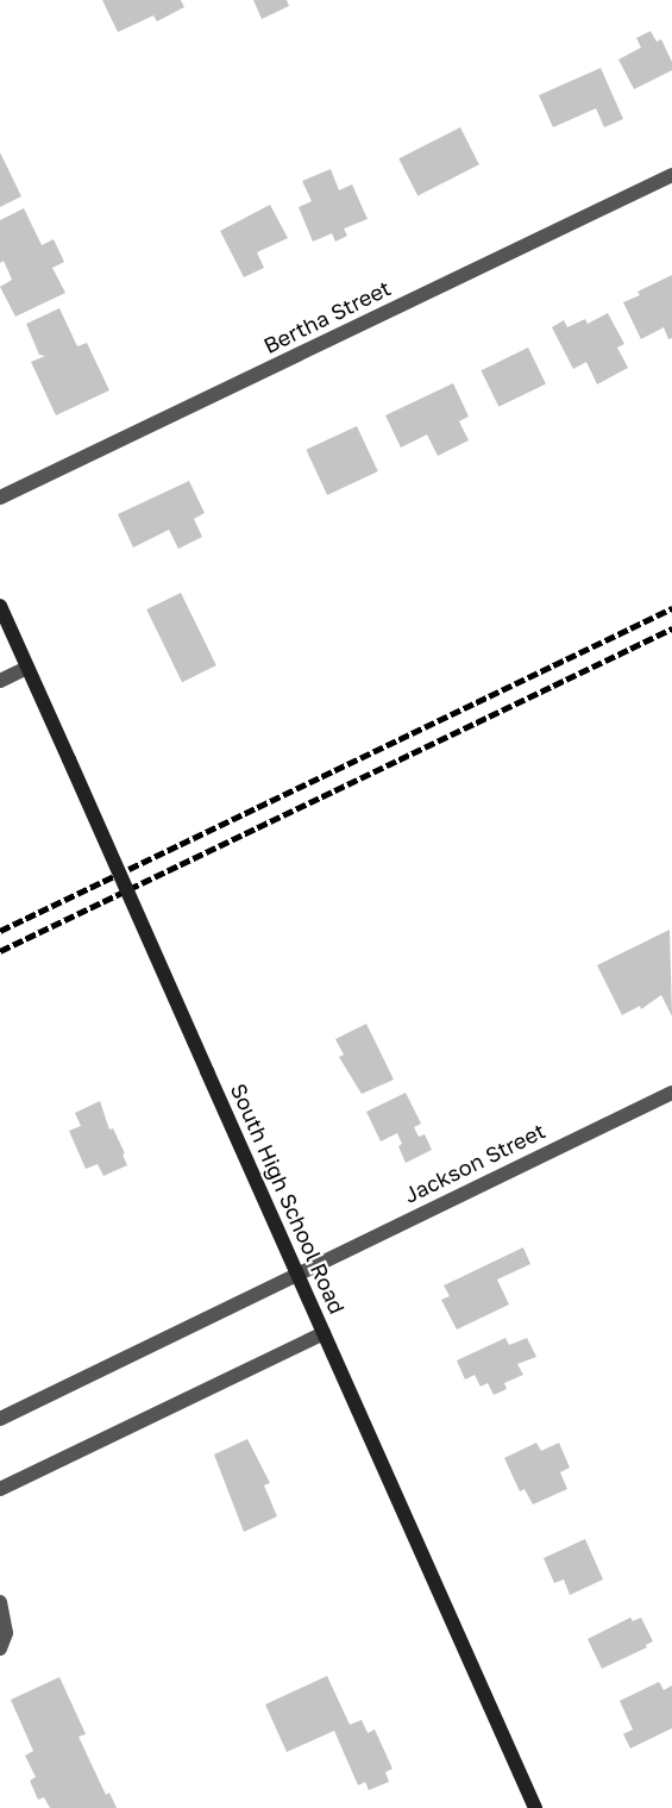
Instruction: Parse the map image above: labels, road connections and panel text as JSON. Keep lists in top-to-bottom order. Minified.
{"streets":{"street":["Bertha Street","Jackson Street","South High School Road"]},"crossings":[["Jackson Street","South High School Road"]]}
